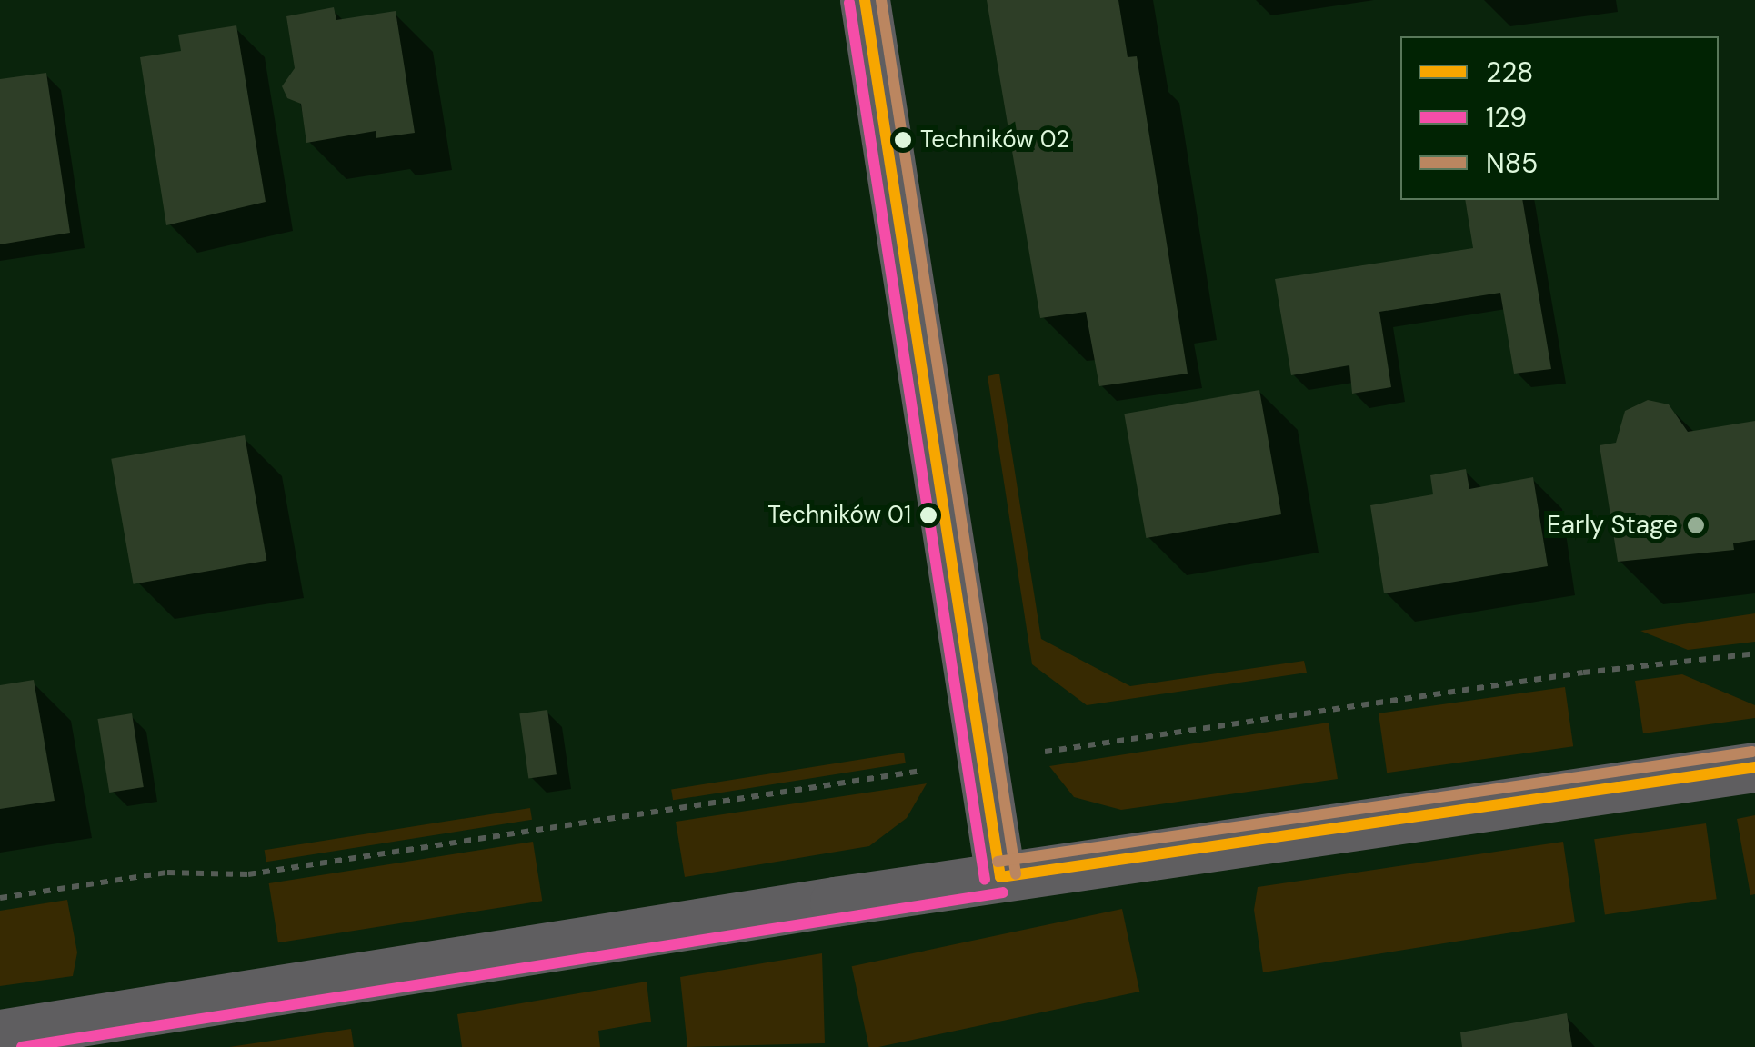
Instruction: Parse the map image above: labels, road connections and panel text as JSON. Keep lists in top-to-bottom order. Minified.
{"places":["Techników 02","Techników 01","Early Stage"],"lines":["transit line 228","transit line N85","transit line 129"],"legend":["228","129","N85"]}
